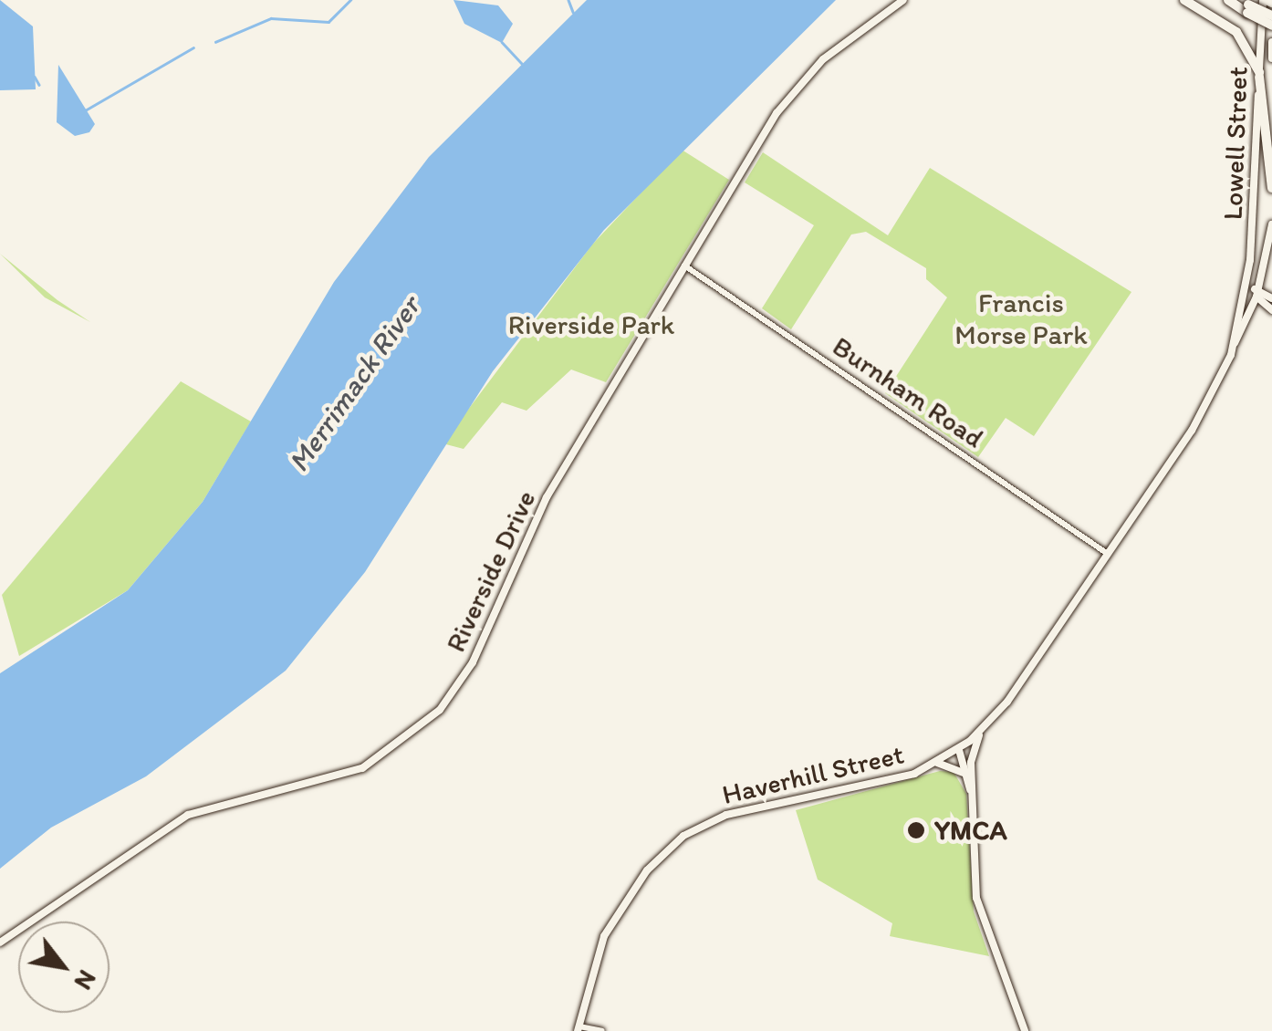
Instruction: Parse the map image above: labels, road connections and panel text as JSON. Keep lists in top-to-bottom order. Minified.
{"streets":{"main road":["Lowell Street","Riverside Drive","Haverhill Street"],"street":["Burnham Road"]},"crossings":[["Lowell Street","Haverhill Street"],["Burnham Road","Riverside Drive"],["Burnham Road","Haverhill Street"]],"water":["Merrimack River"],"parks":["Francis Morse Park","Riverside Park"],"places":["YMCA"],"north":"bottom right"}
